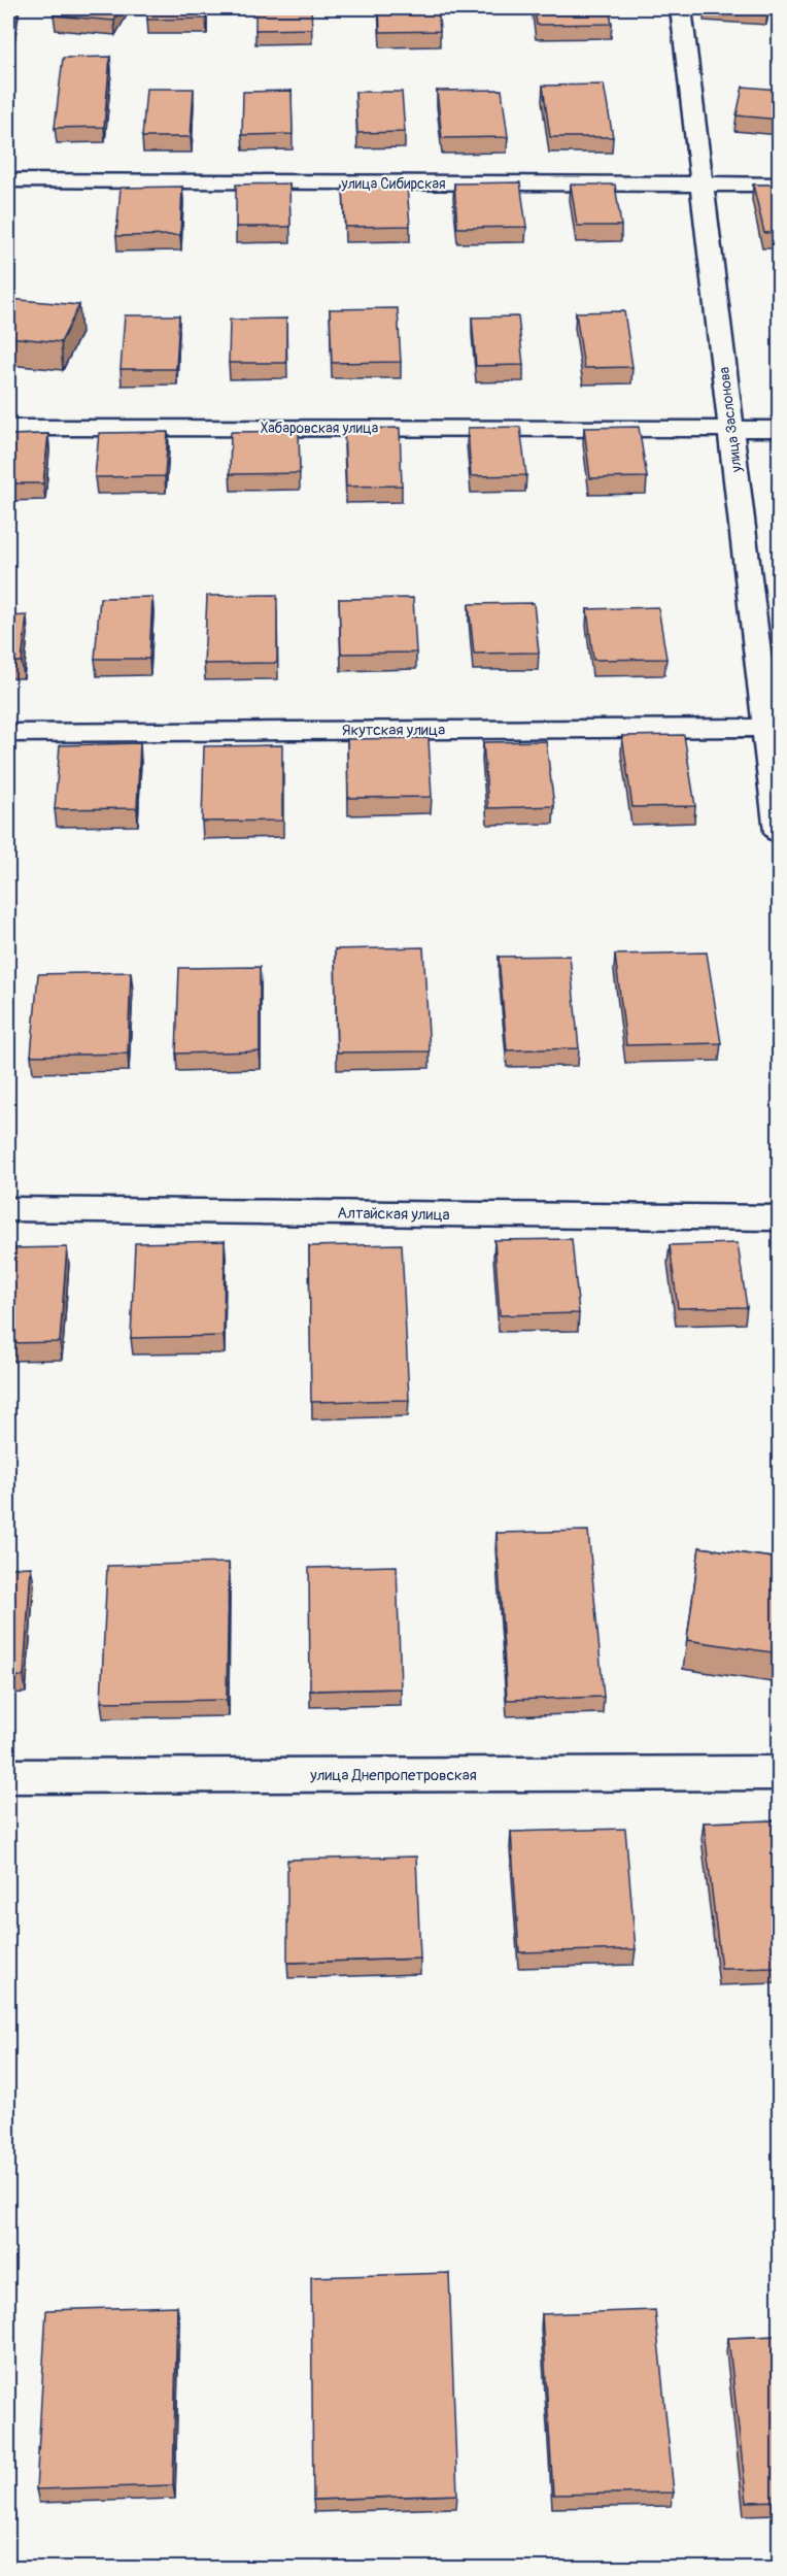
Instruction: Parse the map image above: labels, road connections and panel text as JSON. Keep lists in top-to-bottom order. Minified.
{"streets":{"street":["улица Сибирская","улица Заслонова","Хабаровская улица","Якутская улица","Алтайская улица","улица Днепропетровская"]},"crossings":[["улица Сибирская","улица Заслонова"],["улица Заслонова","Хабаровская улица"],["улица Заслонова","Якутская улица"]]}
